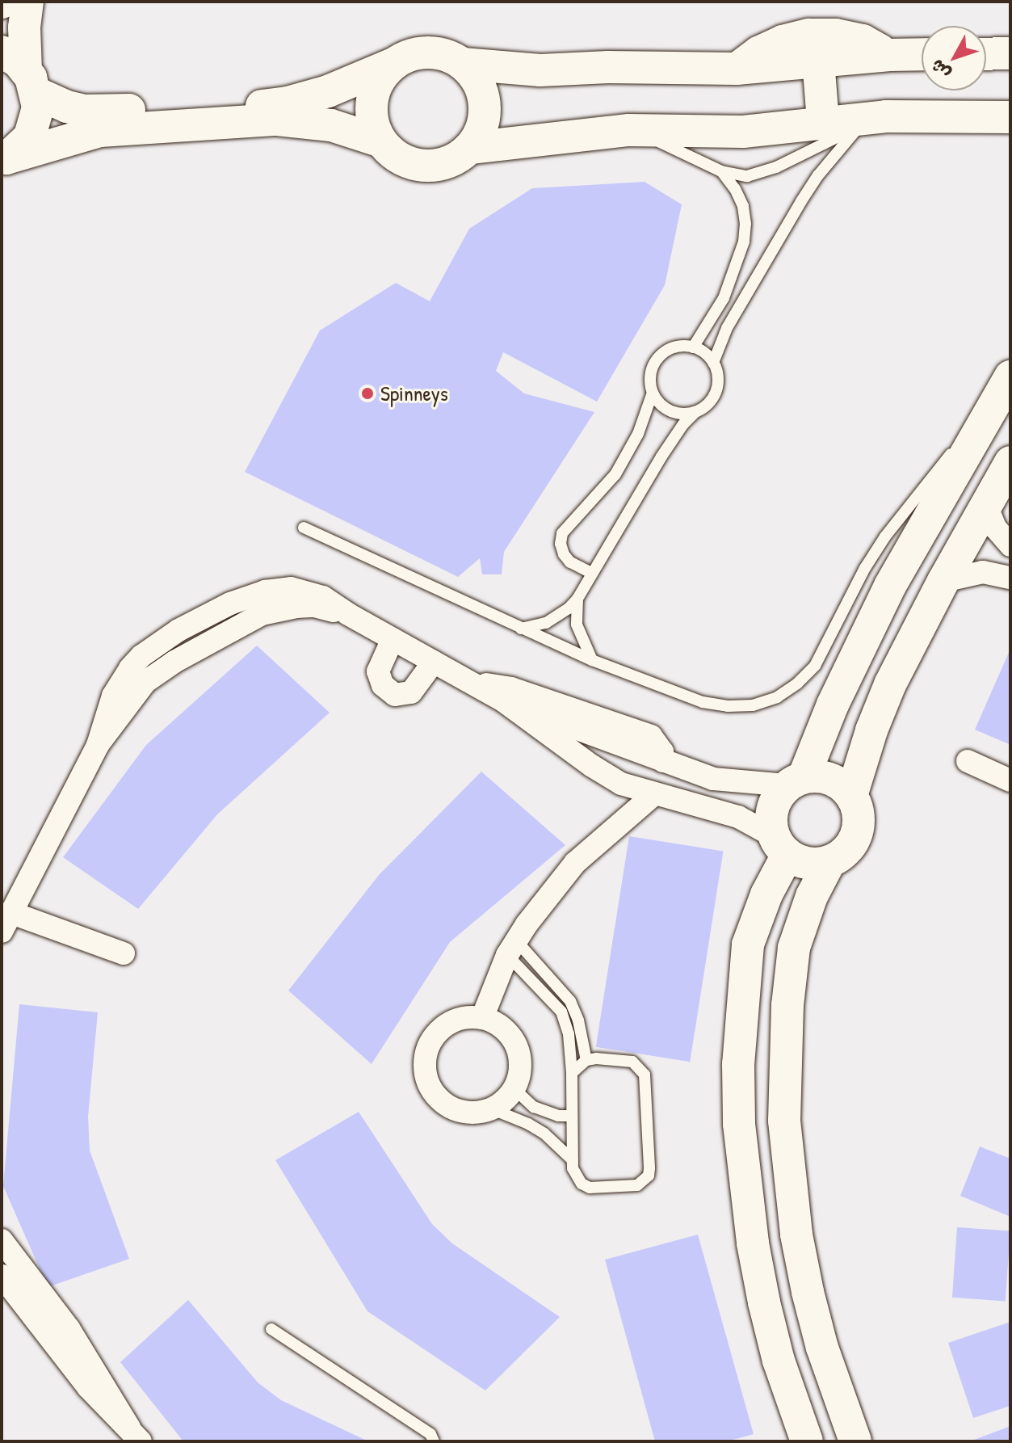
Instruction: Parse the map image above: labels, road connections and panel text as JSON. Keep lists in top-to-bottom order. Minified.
{"places":["Spinneys"],"north":"bottom left"}
